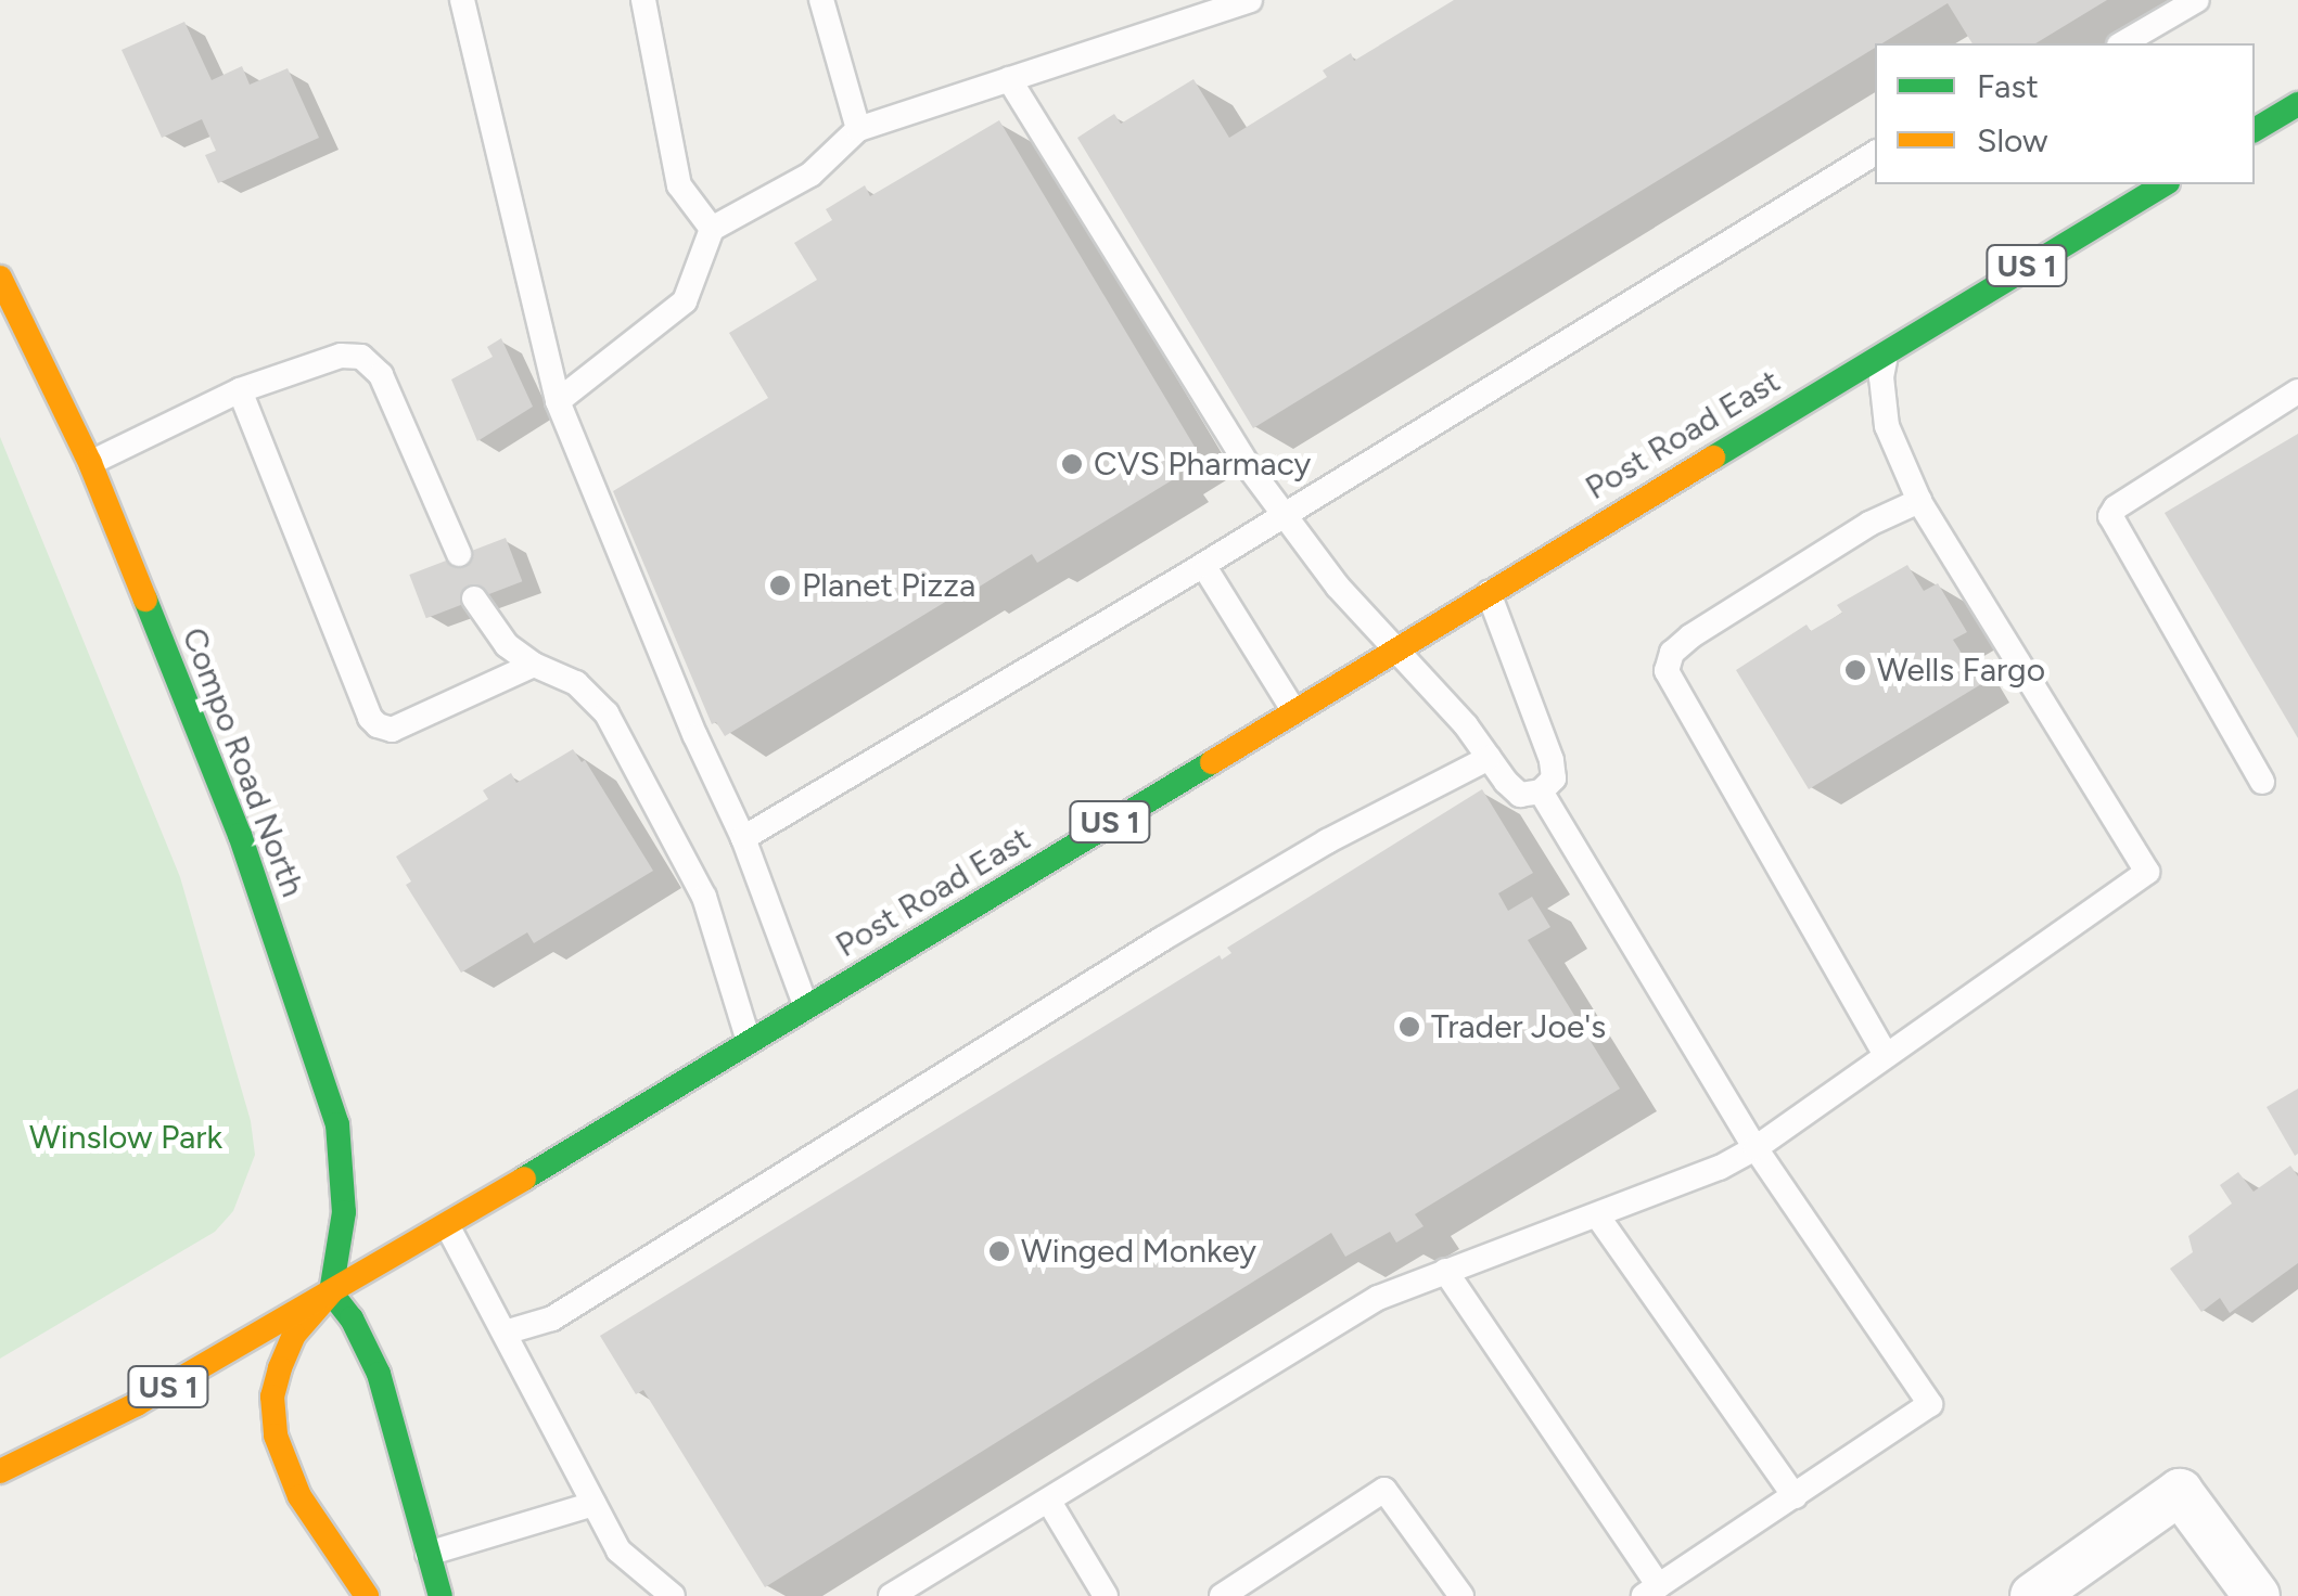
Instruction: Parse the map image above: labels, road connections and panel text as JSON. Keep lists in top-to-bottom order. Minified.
{"streets":{"main road":["US 1","Post Road East","Compo Road North"]},"crossings":[["Post Road East","Compo Road North"]],"parks":["Winslow Park"],"places":["CVS Pharmacy","Planet Pizza","Wells Fargo","Trader Joe's","Winged Monkey"],"legend":["Fast","Slow"]}
